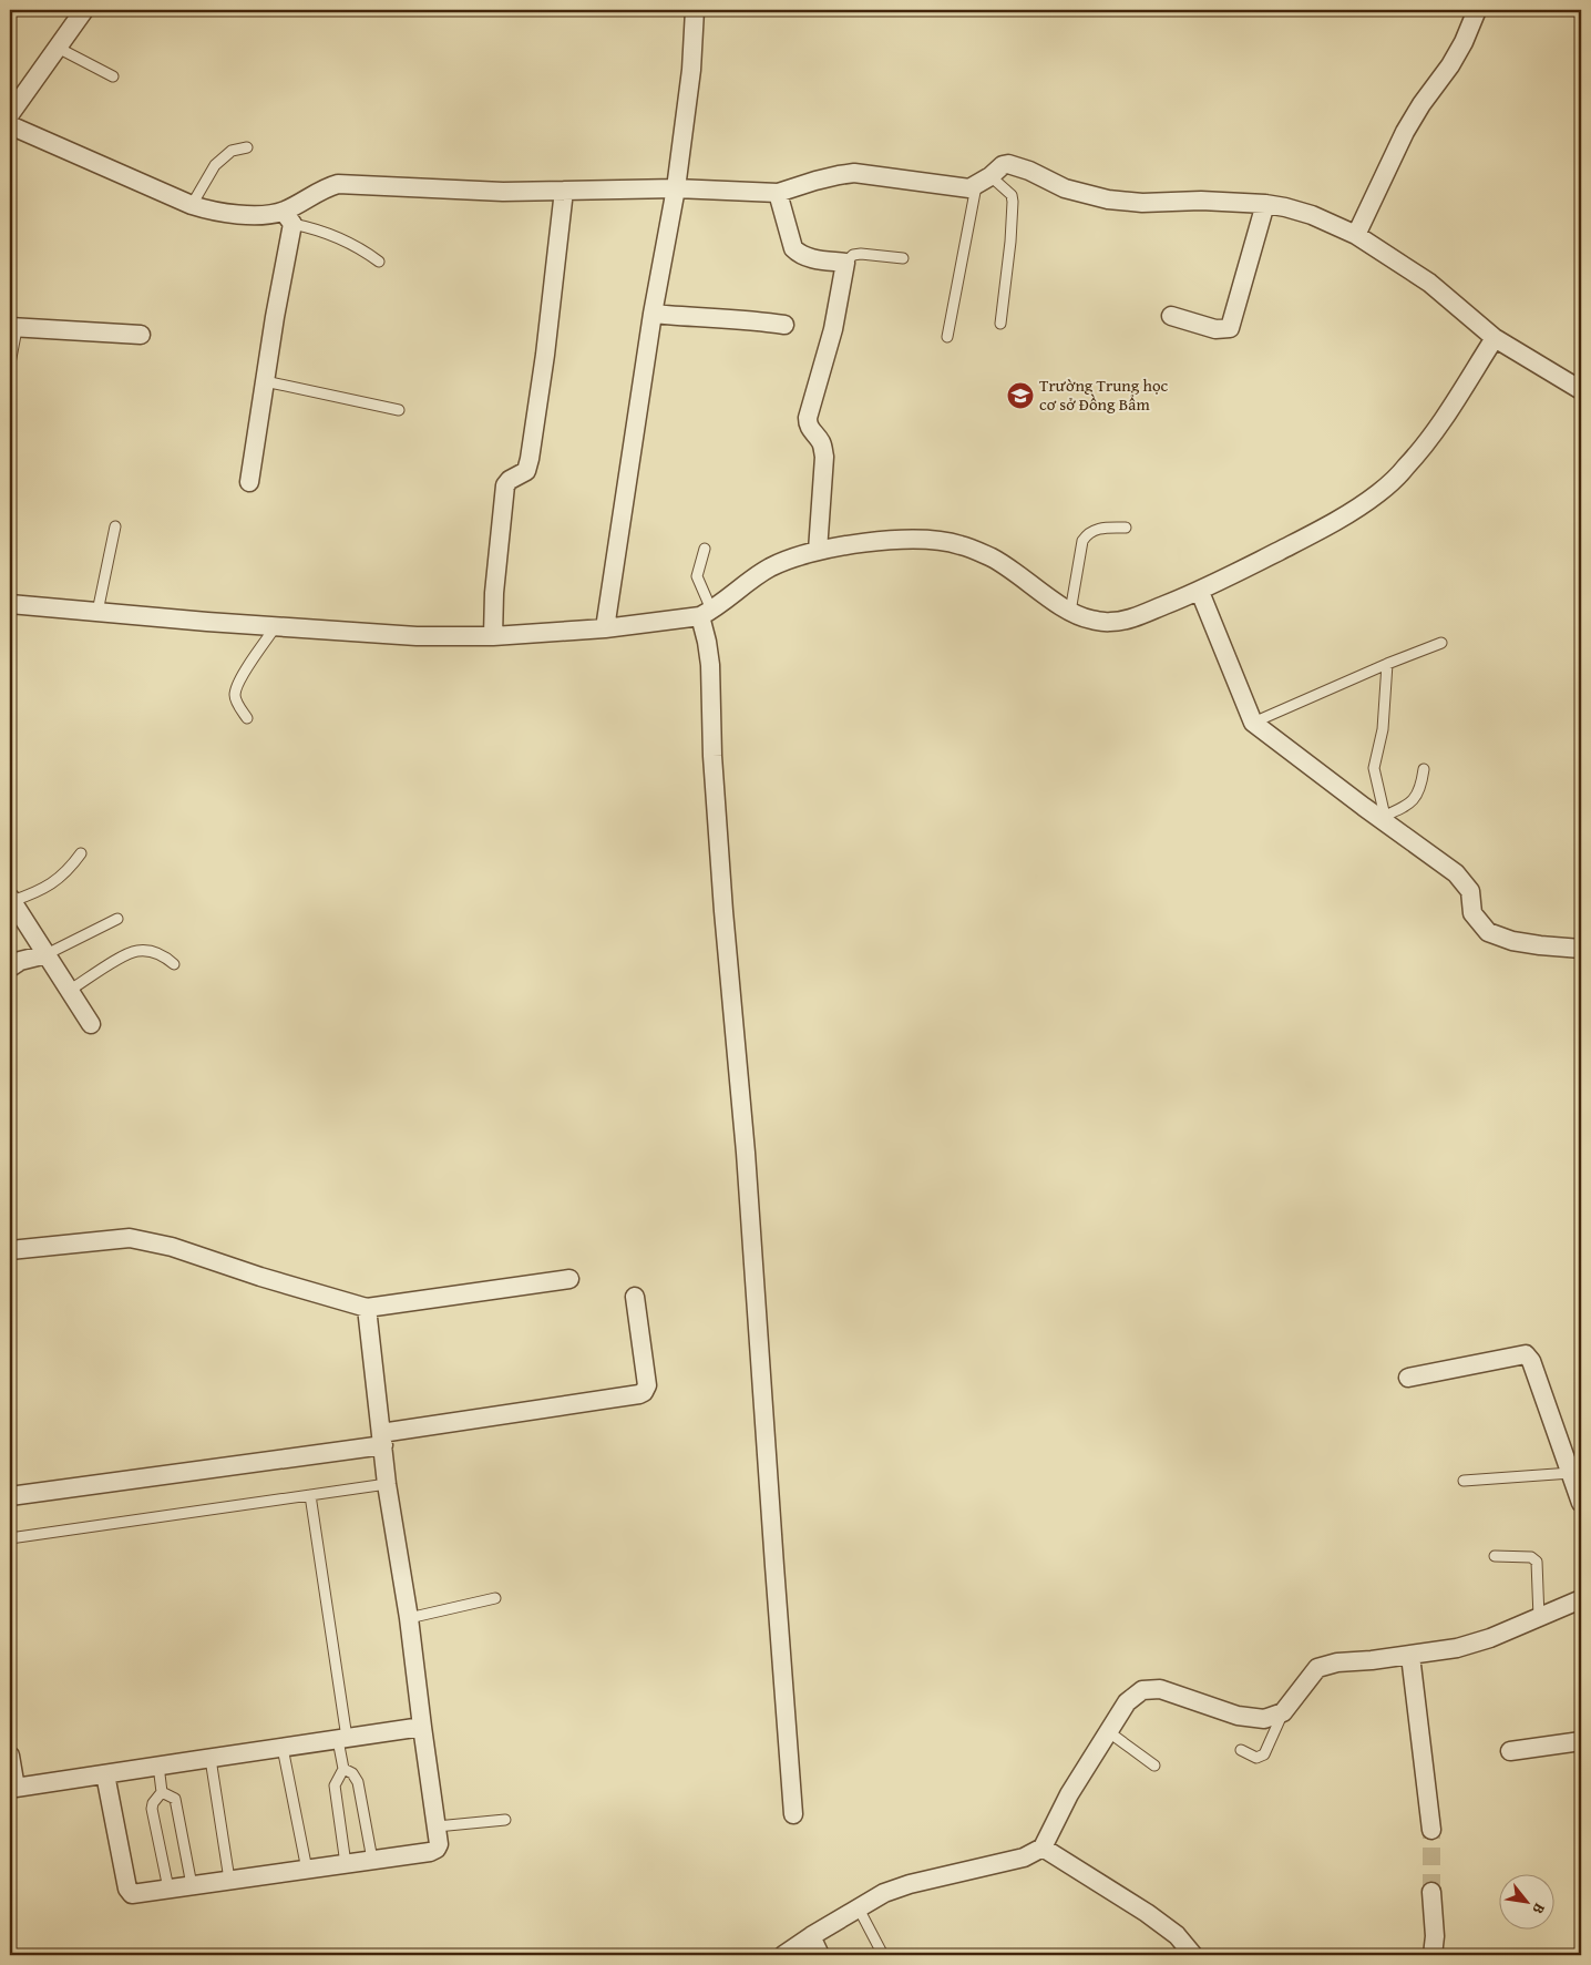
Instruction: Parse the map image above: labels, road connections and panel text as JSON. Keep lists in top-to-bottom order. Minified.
{"places":{"school or university":["Trường Trung học cơ sở Đồng Bẩm"]},"north":"bottom right"}
